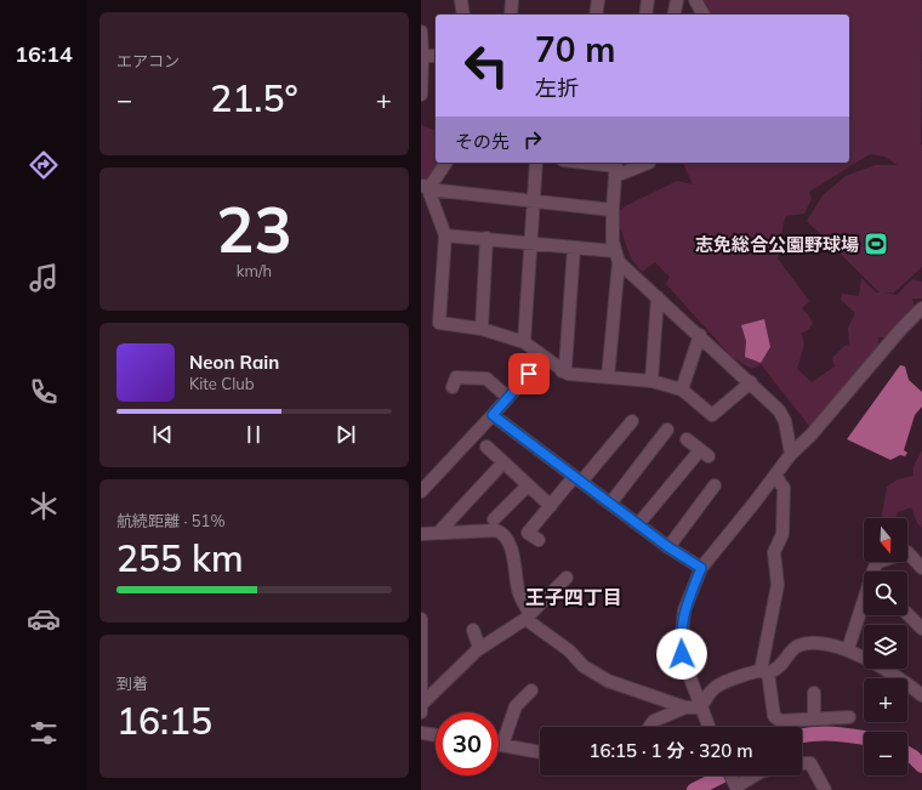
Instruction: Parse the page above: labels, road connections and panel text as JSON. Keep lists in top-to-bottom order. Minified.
{"districts":["王子四丁目"],"places":{"sports":["志免総合公園野球場"]},"north":"bottom","page":{"tabs":"16:14","tile":["エアコン",["23","km/h"],["航続距離 · 51%","255 km"],["到着","16:15"]],"turn":["70 m","左折"],"heat":["−","21.5°","+"],"then":"その先","song":["Neon Rain","Kite Club"],"map_buttons":["+","−"],"limit":"30","trip":"16:15 · 1 分 · 320 m"}}
